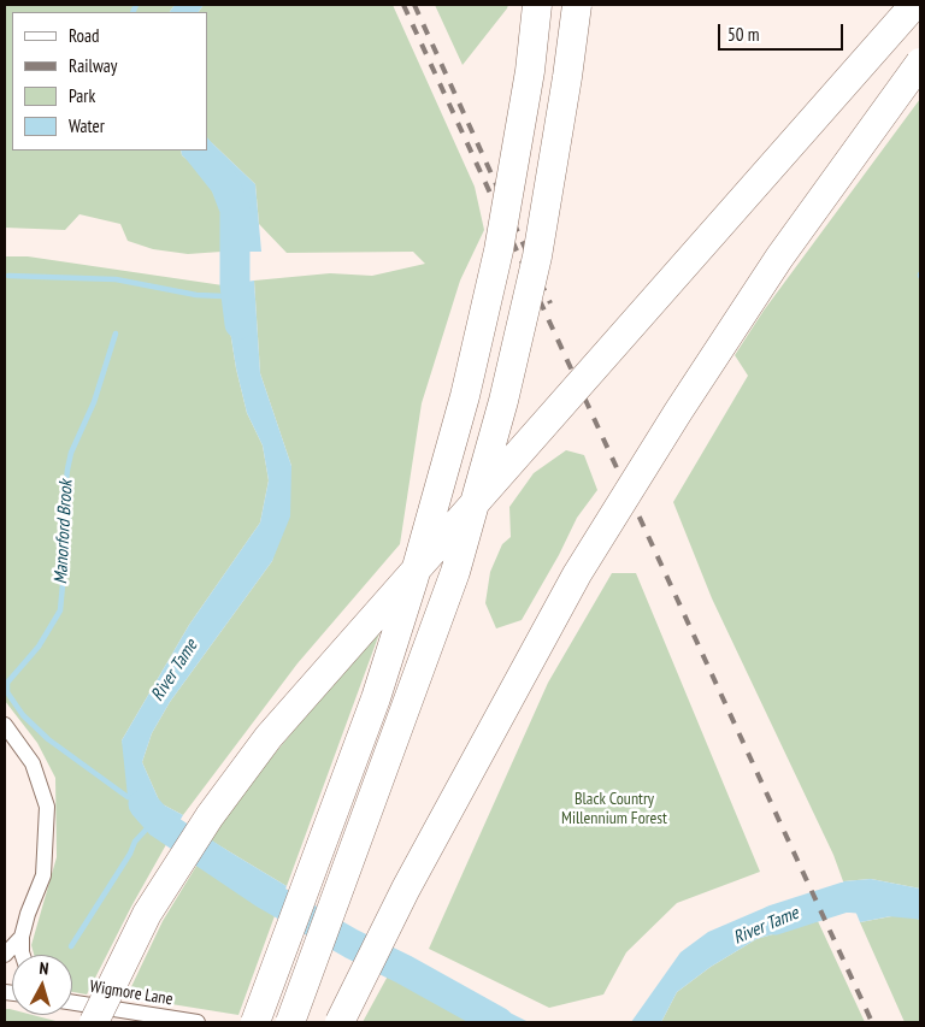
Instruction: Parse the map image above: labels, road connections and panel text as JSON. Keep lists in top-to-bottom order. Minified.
{"streets":{"street":["Wigmore Lane"]},"water":["Manorford Brook","River Tame"],"parks":["Black Country Millennium Forest"],"legend":["Road","Railway","Park","Water"],"scale_bar":"50 m","north":"top"}
